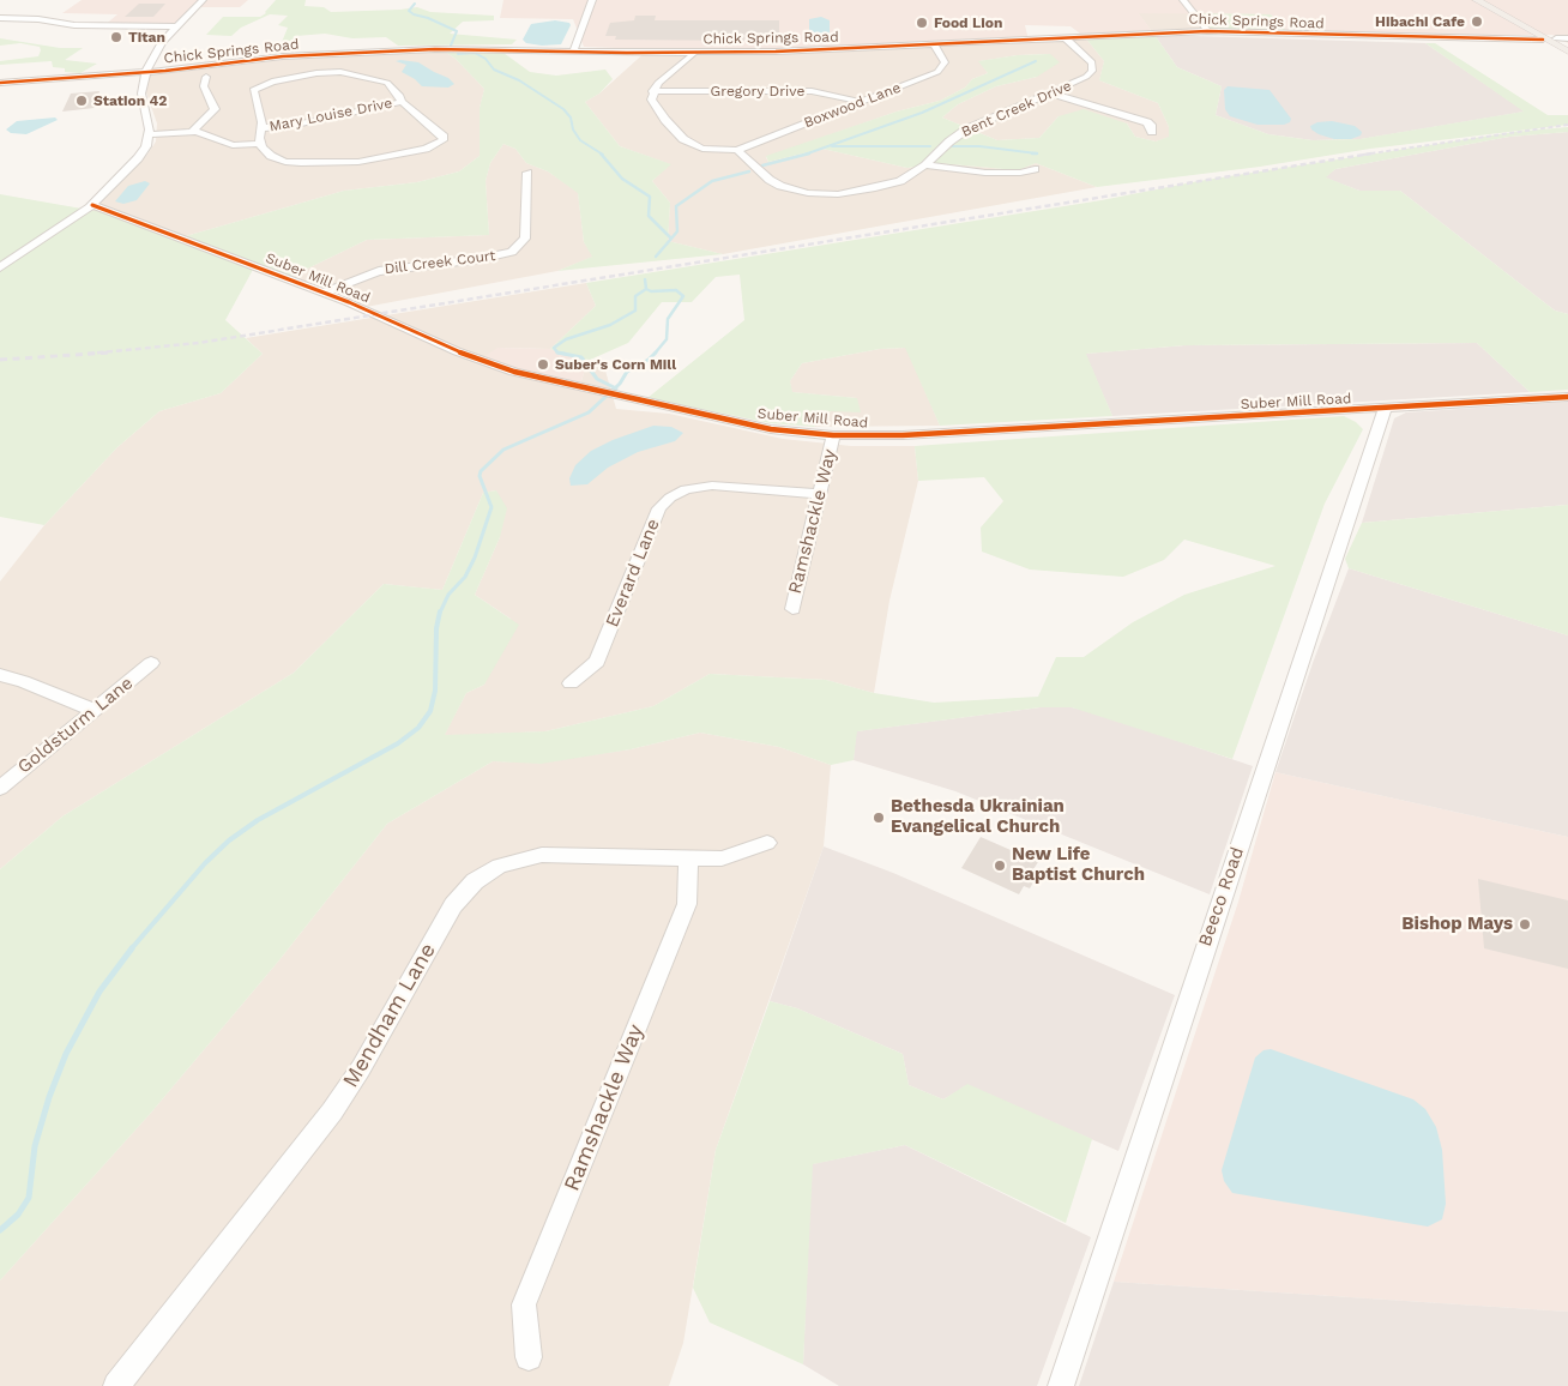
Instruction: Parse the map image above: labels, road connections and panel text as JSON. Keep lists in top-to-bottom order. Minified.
{"streets":{"street":["Chick Springs Road","Gregory Drive","Boxwood Lane","Bent Creek Drive","Mary Louise Drive","Dill Creek Court","Suber Mill Road","Ramshackle Way","Everard Lane","Goldsturm Lane","Beeco Road","Mendham Lane"]},"crossings":[["Chick Springs Road","Boxwood Lane"],["Chick Springs Road","Bent Creek Drive"],["Gregory Drive","Boxwood Lane"],["Boxwood Lane","Bent Creek Drive"],["Dill Creek Court","Suber Mill Road"],["Suber Mill Road","Ramshackle Way"],["Suber Mill Road","Beeco Road"],["Ramshackle Way","Everard Lane"],["Ramshackle Way","Mendham Lane"]],"places":["Hibachi Cafe","Food Lion","Titan","Station 42","Suber's Corn Mill","Bethesda Ukrainian Evangelical Church","New Life Baptist Church","Bishop Mays"]}
